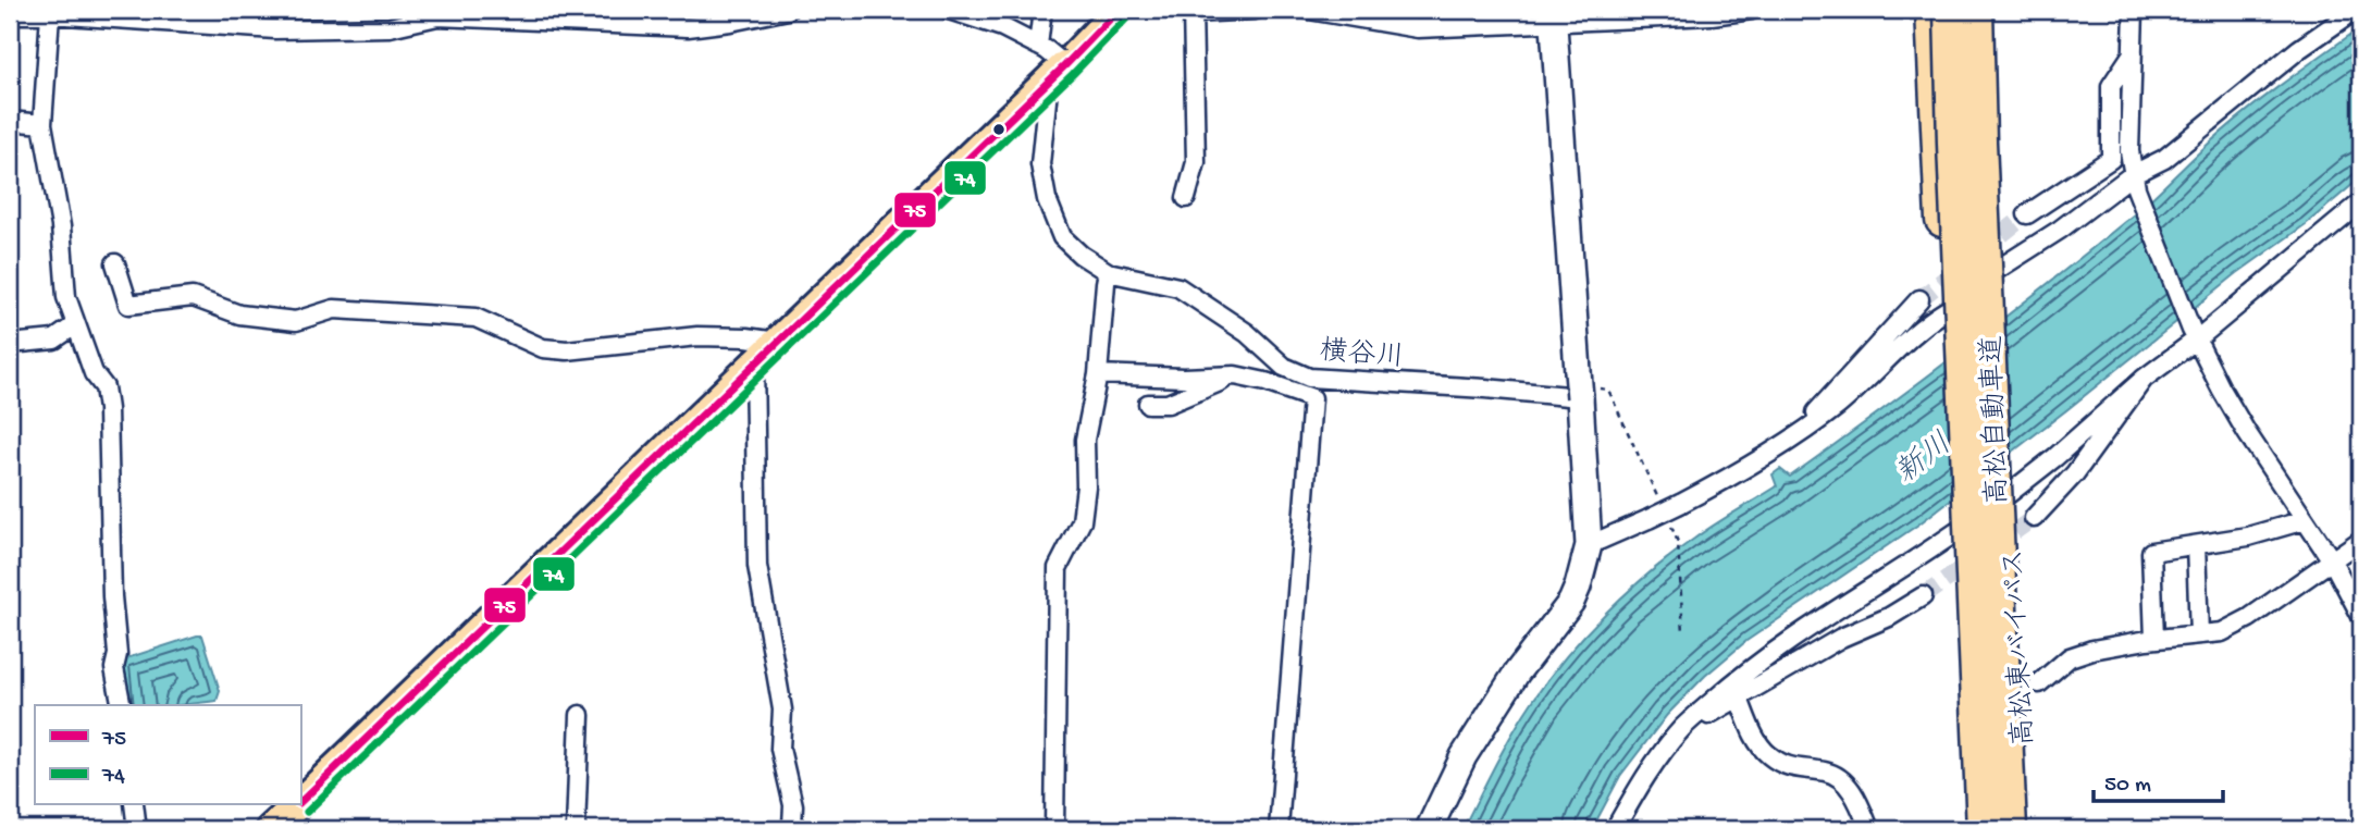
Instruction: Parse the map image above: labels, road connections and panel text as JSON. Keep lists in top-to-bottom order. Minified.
{"streets":{"highway":["高松自動車道","高松東バイパス"]},"water":["新川"],"lines":["transit line 75","transit line 74"],"legend":["75","74"],"scale_bar":"50 m"}
